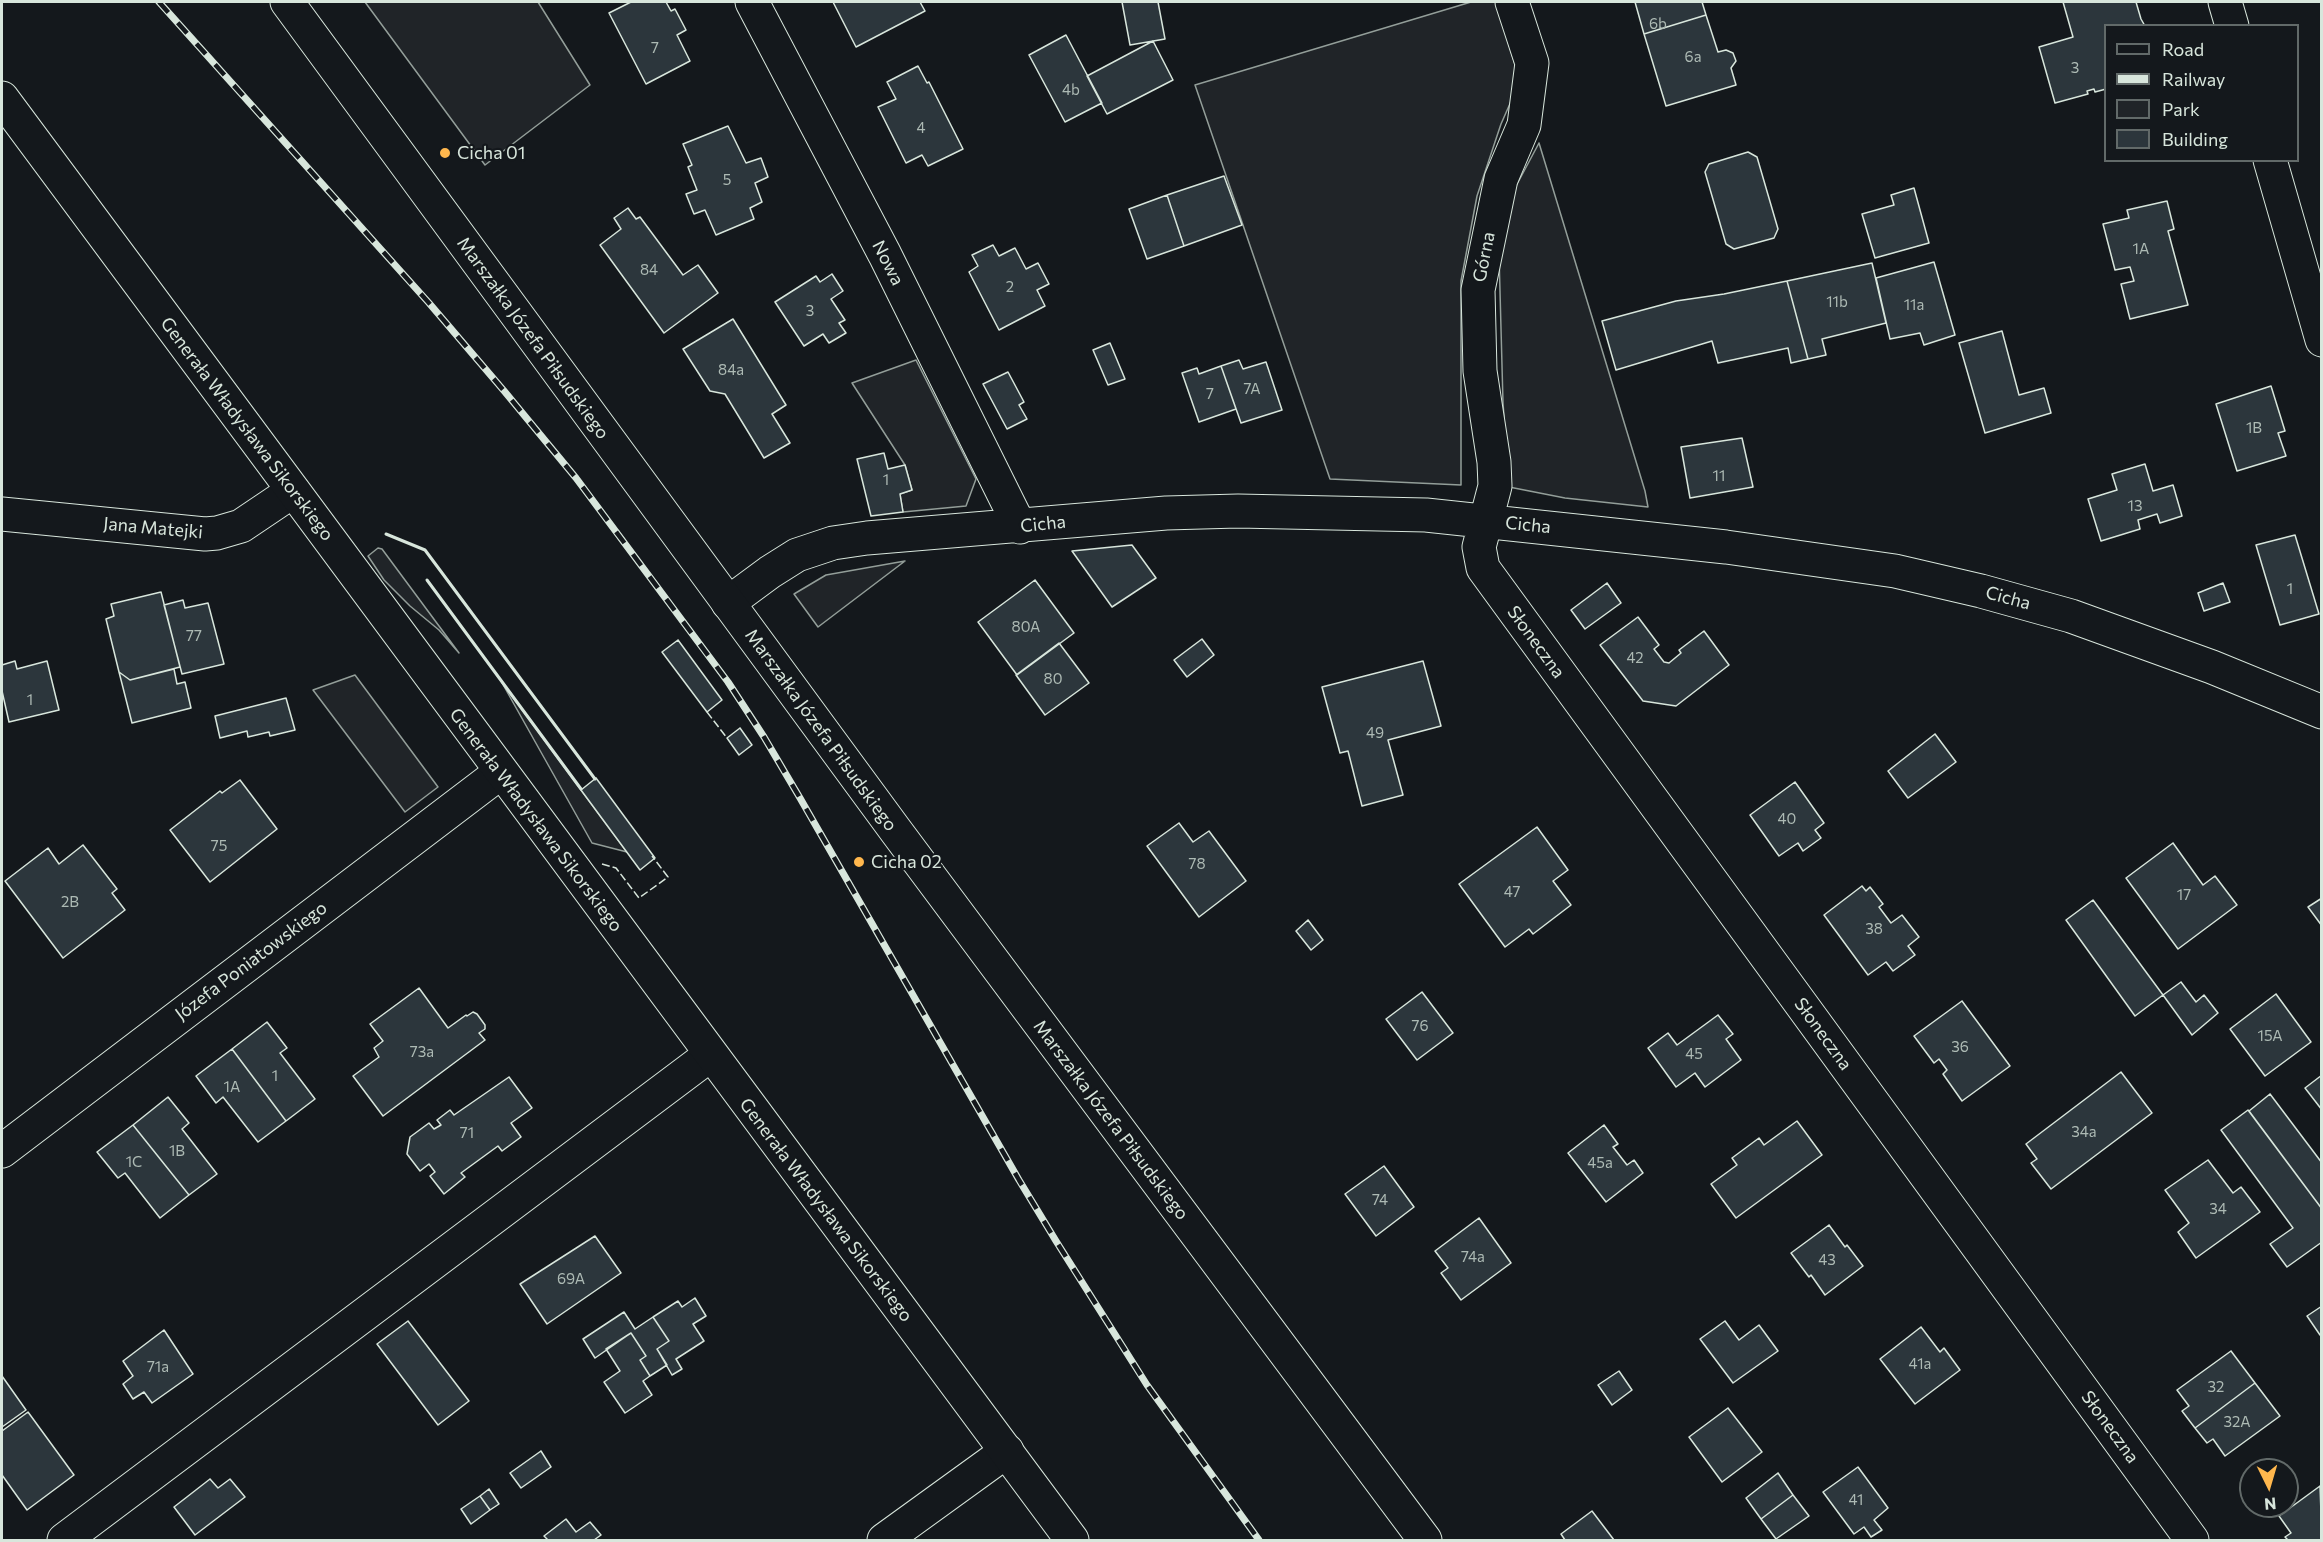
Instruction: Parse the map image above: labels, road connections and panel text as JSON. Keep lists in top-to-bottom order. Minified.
{"streets":{"street":["Górna","Nowa","Marszałka Józefa Piłsudskiego","Generała Władysława Sikorskiego","Cicha","Jana Matejki","Słoneczna","Józefa Poniatowskiego"]},"crossings":[["Górna","Cicha"],["Górna","Słoneczna"],["Nowa","Cicha"],["Marszałka Józefa Piłsudskiego","Cicha"],["Generała Władysława Sikorskiego","Jana Matejki"],["Generała Władysława Sikorskiego","Józefa Poniatowskiego"],["Cicha","Słoneczna"]],"places":["Cicha 01","Cicha 02"],"house_numbers":["6b","7","6a","3","4b","4","5","1A","84","2","11b","11a","3","84a","7A","7","1B","11","1","13","1","80A","77","42","80","1","49","40","75","78","47","17","2B","38","76","15A","36","73a","45","1","1A","34a","71","1B","1C","45a","74","34","74a","43","69A","41a","71a","32","32A","41"],"legend":["Road","Railway","Park","Building"],"north":"bottom"}
